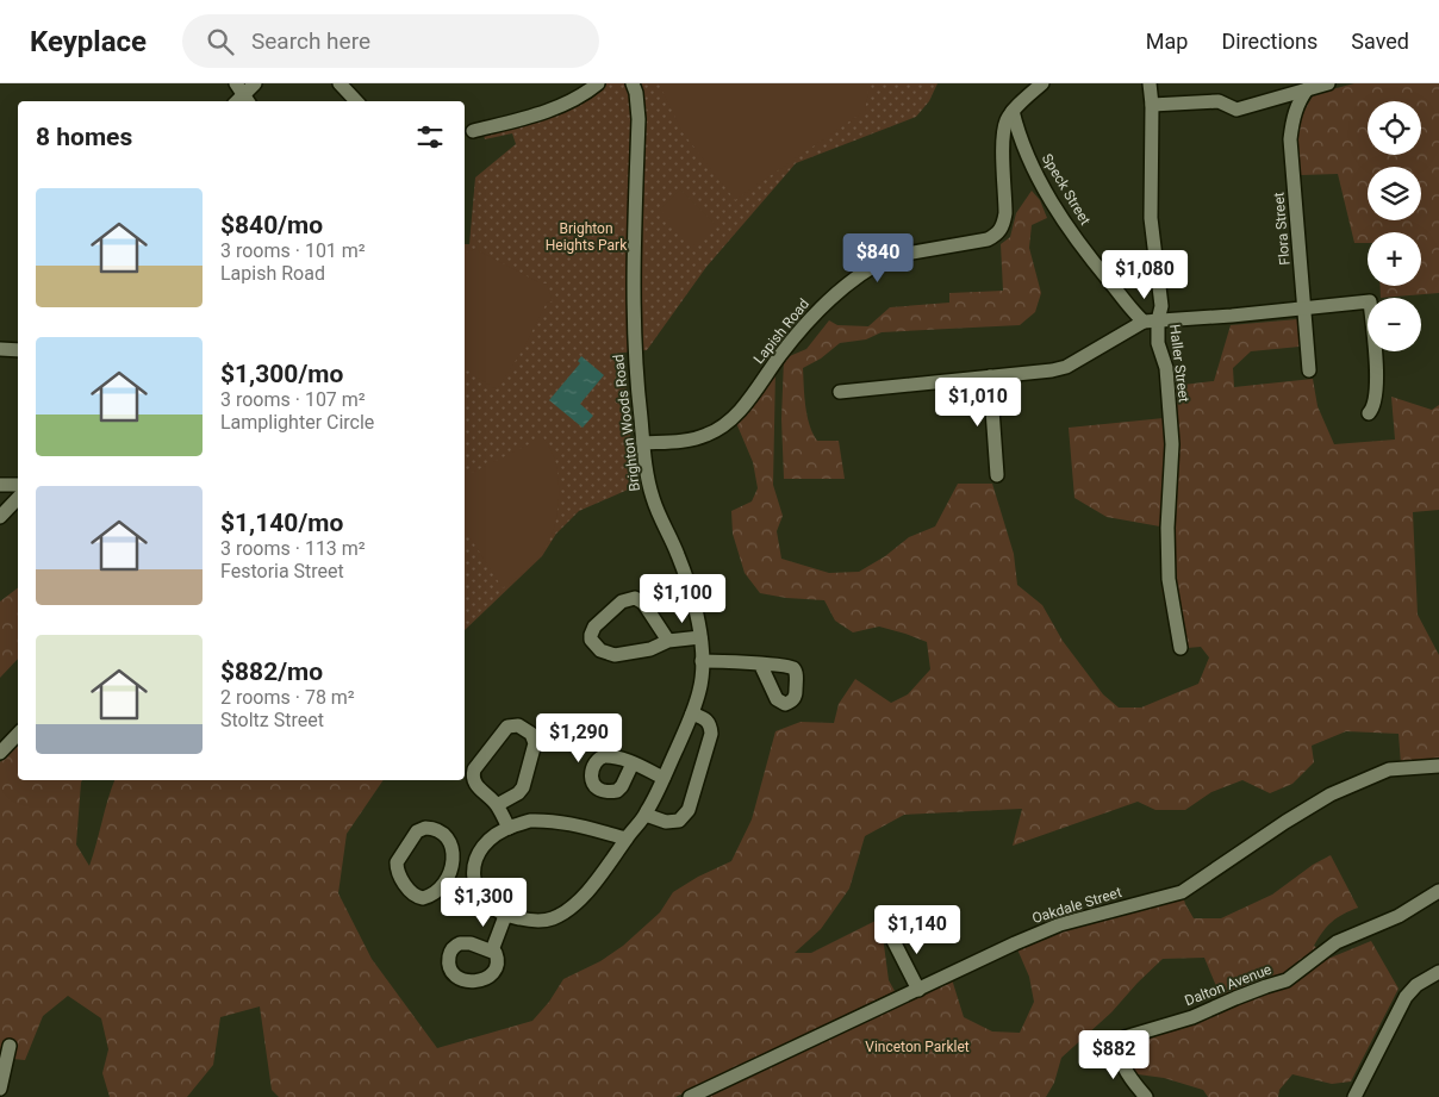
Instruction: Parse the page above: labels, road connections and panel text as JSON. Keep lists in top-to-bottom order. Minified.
{"streets":{"street":["Speck Street","Flora Street","Lapish Road","Haller Street","Brighton Woods Road","Oakdale Street","Dalton Avenue"]},"crossings":[["Speck Street","Lapish Road"],["Lapish Road","Brighton Woods Road"]],"parks":["Brighton Heights Park","Vinceton Parklet"],"page":{"header":"Keyplace","search":"Search here","nav":["Map","Directions","Saved"],"map_buttons":["+","−"],"heading":"8 homes","list":[{"name":"$840/mo","note":"3 rooms · 101 m² · Lapish Road"},{"name":"$1,300/mo","note":"3 rooms · 107 m² · Lamplighter Circle"},{"name":"$1,140/mo","note":"3 rooms · 113 m² · Festoria Street"},{"name":"$882/mo","note":"2 rooms · 78 m² · Stoltz Street"}],"price":["$840","$1,080","$1,010","$1,100","$1,290","$1,300","$1,140","$882"]}}
